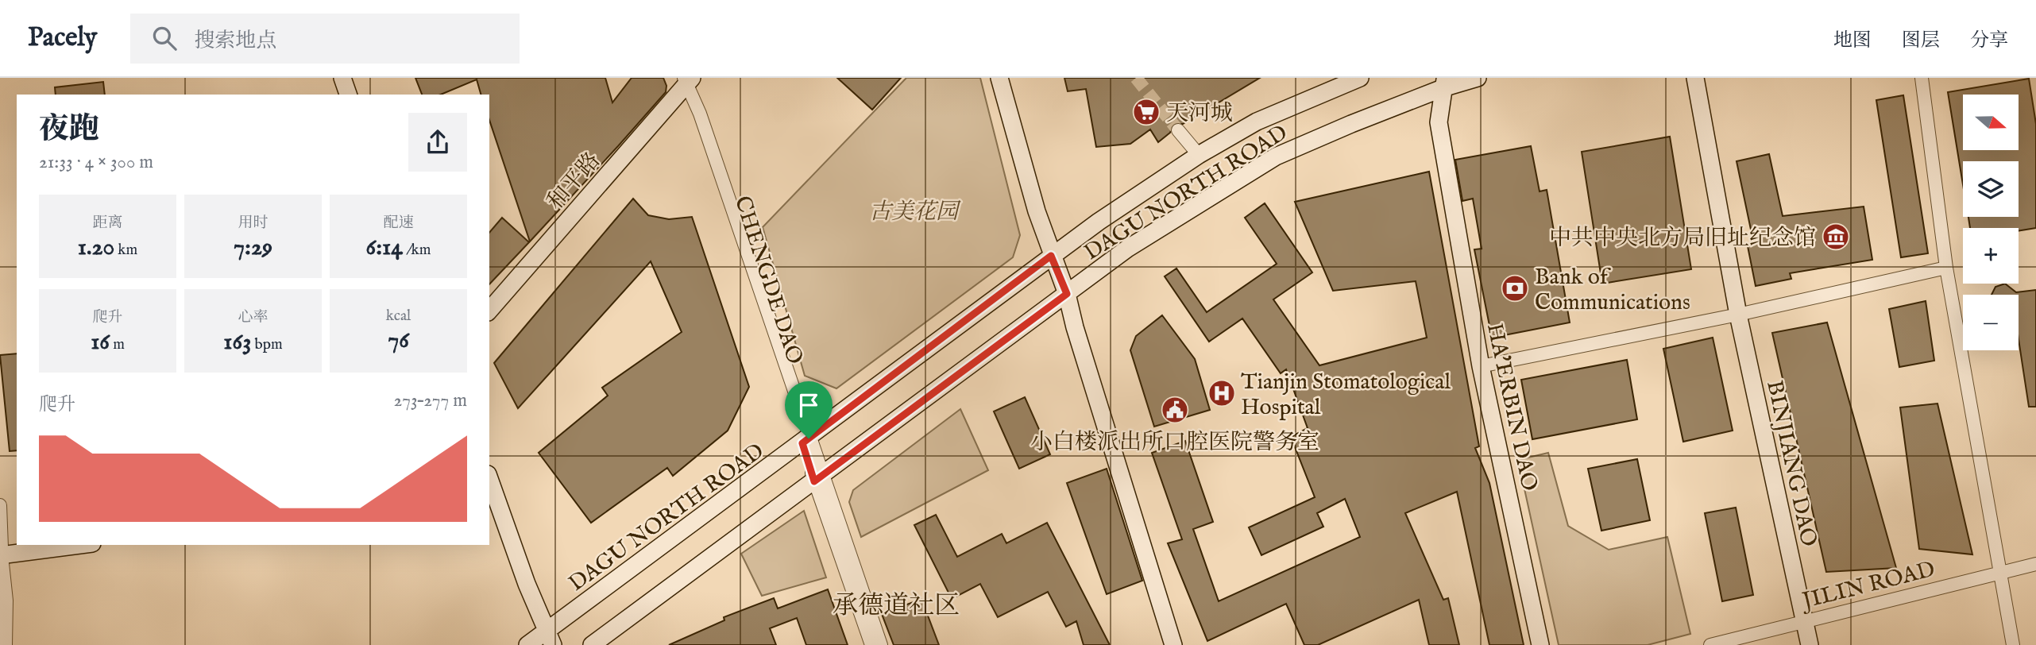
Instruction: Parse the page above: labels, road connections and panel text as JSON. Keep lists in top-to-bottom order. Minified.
{"streets":{"main road":["和平路","DAGU NORTH ROAD","HA'ERBIN DAO","BINJIANG DAO"],"street":["CHENGDE DAO","JILIN ROAD"]},"crossings":[["和平路","CHENGDE DAO"],["DAGU NORTH ROAD","CHENGDE DAO"],["DAGU NORTH ROAD","HA'ERBIN DAO"],["BINJIANG DAO","JILIN ROAD"]],"districts":["承德道社区"],"parks":["古美花园"],"places":{"supermarket":["天河城"],"museum":["中共中央北方局旧址纪念馆"],"bank":["Bank of Communications"],"hospital":["Tianjin Stomatological Hospital"],"public building":["小白楼派出所口腔医院警务室"]},"north":"right","page":{"header":"Pacely","search":"搜索地点","nav":["地图","图层","分享"],"map_buttons":["+","−"],"heading":["夜跑","21:33 · 4 × 300 m"],"stats":[["距离","1.20 km"],["用时","7:29"],["配速","6:14 /km"],["爬升","16 m"],["心率","163 bpm"],["kcal","76"]],"chart":["爬升","273–277 m"]}}
